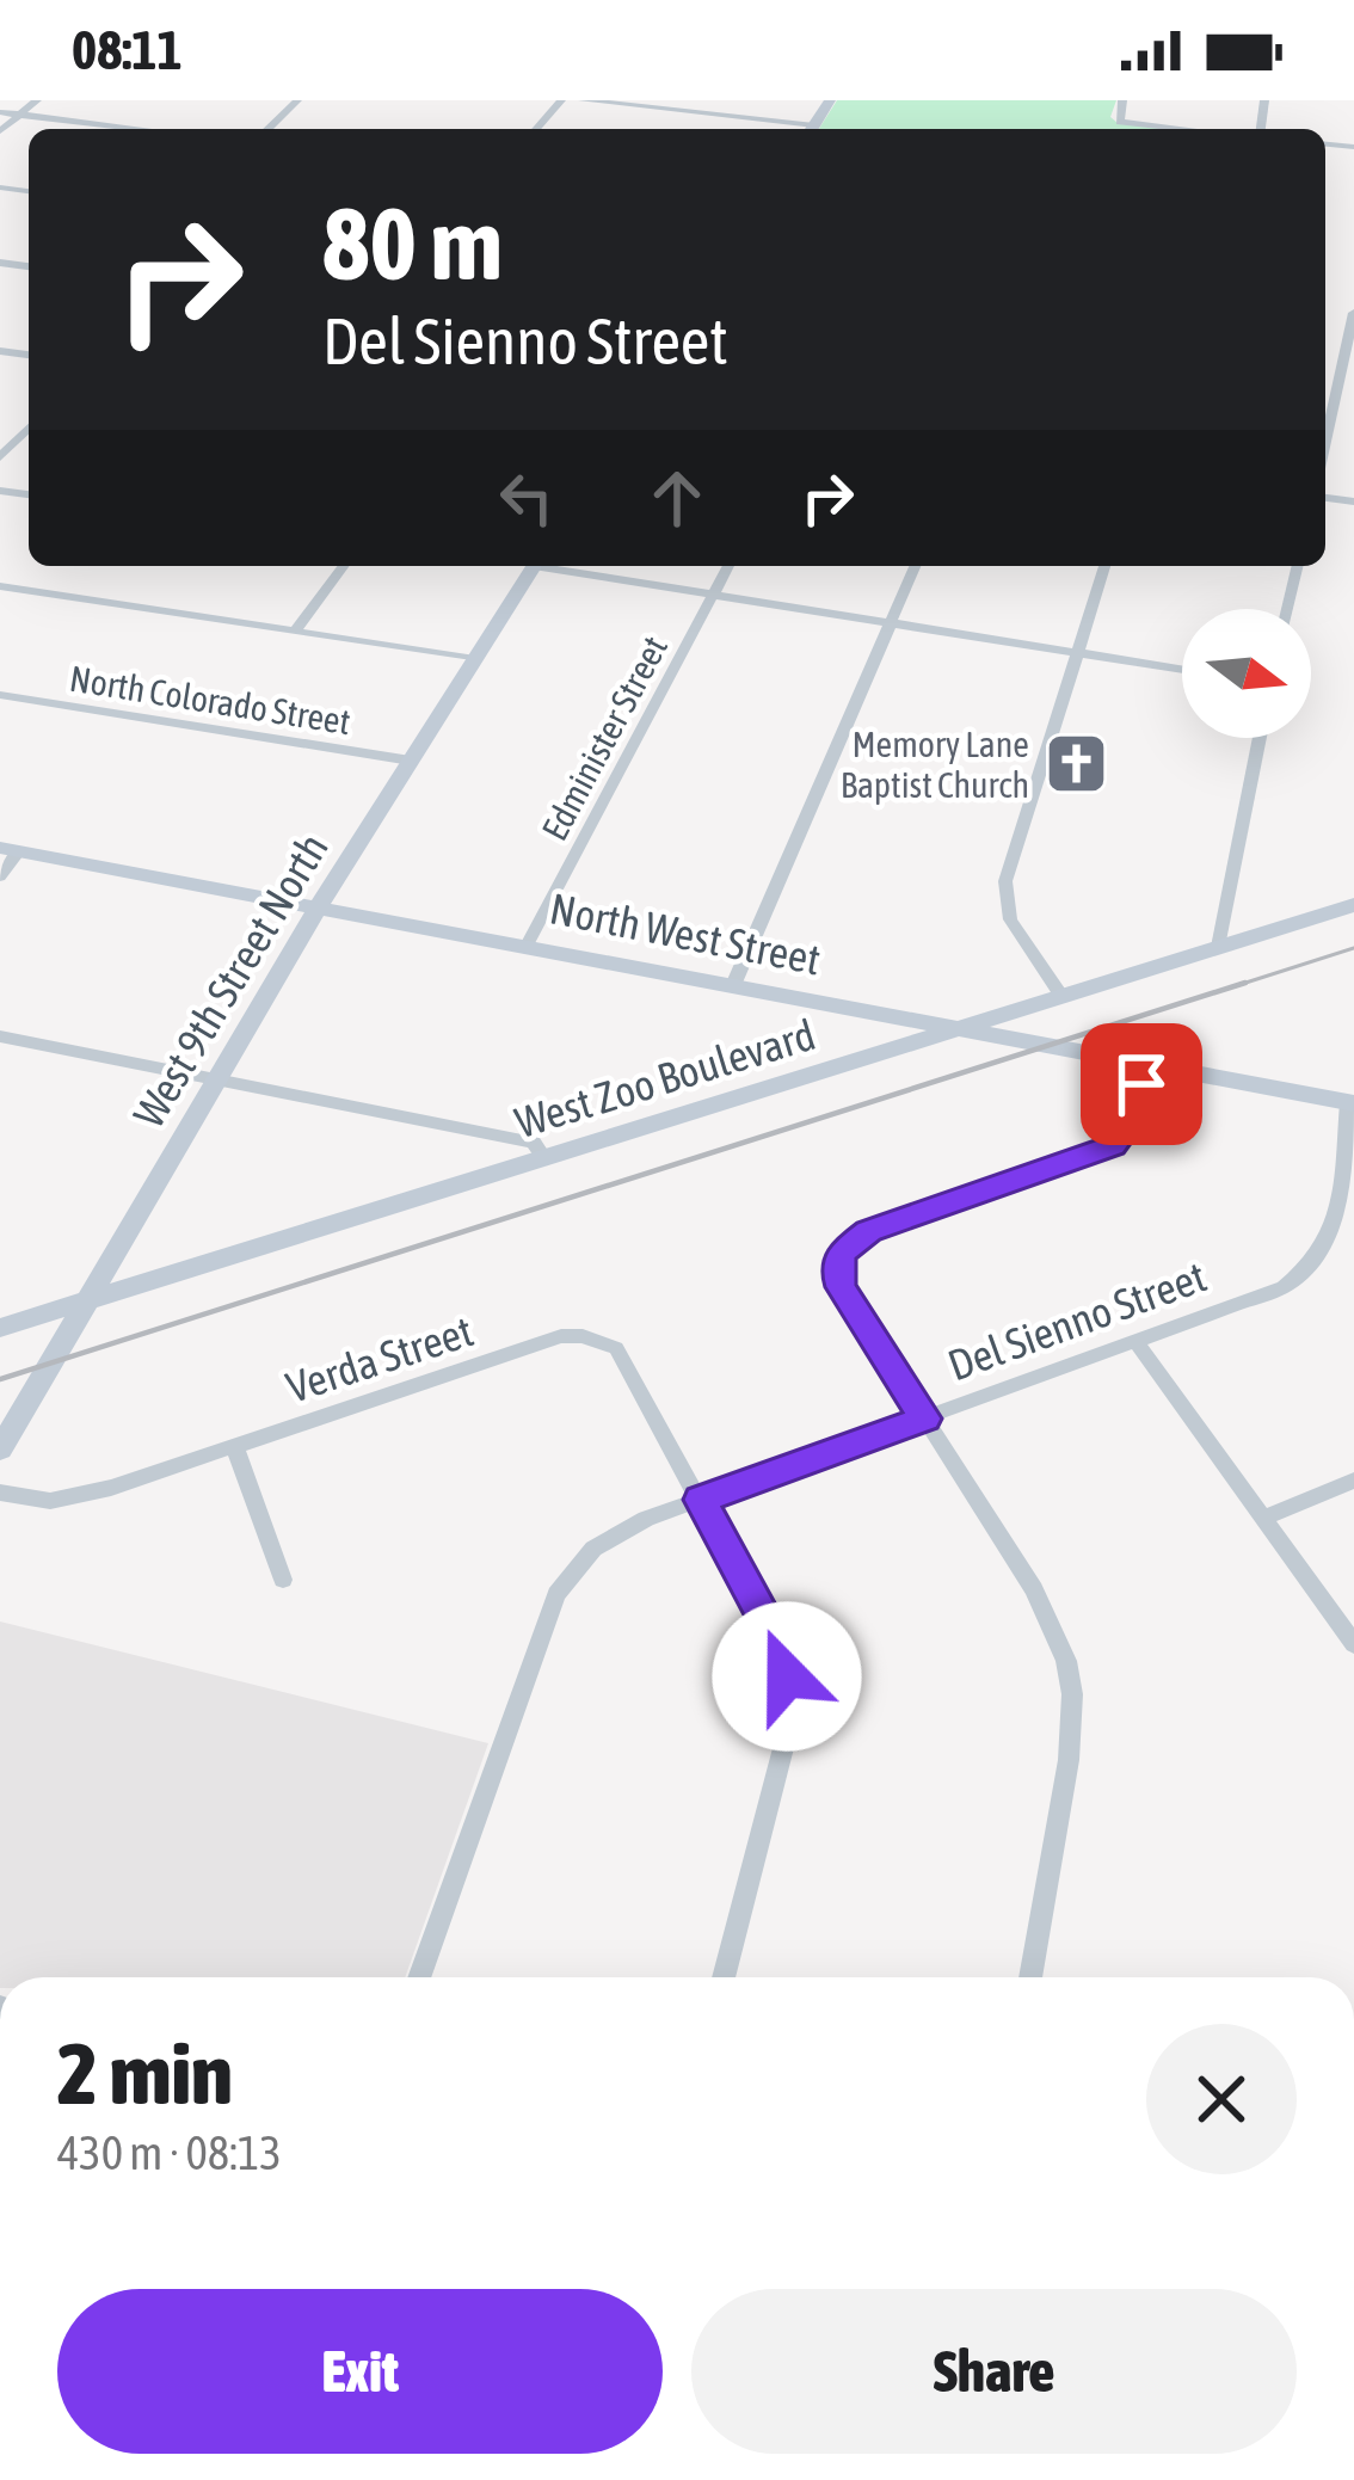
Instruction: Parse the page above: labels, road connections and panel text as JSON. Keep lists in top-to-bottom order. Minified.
{"streets":{"main road":["North West Street","West 9th Street North","West Zoo Boulevard"],"street":["North Colorado Street","Edminister Street","Del Sienno Street","Verda Street"]},"crossings":[["North Colorado Street","West 9th Street North"],["Edminister Street","North West Street"],["North West Street","West 9th Street North"],["North West Street","West Zoo Boulevard"],["North West Street","Del Sienno Street"],["West 9th Street North","West Zoo Boulevard"],["Del Sienno Street","Verda Street"]],"places":{"church":["Memory Lane Baptist Church"]},"north":"right","page":{"status":"08:11","turn":["80 m","Del Sienno Street"],"heading":["2 min","430 m · 08:13"],"buttons":["Exit","Share"]}}
